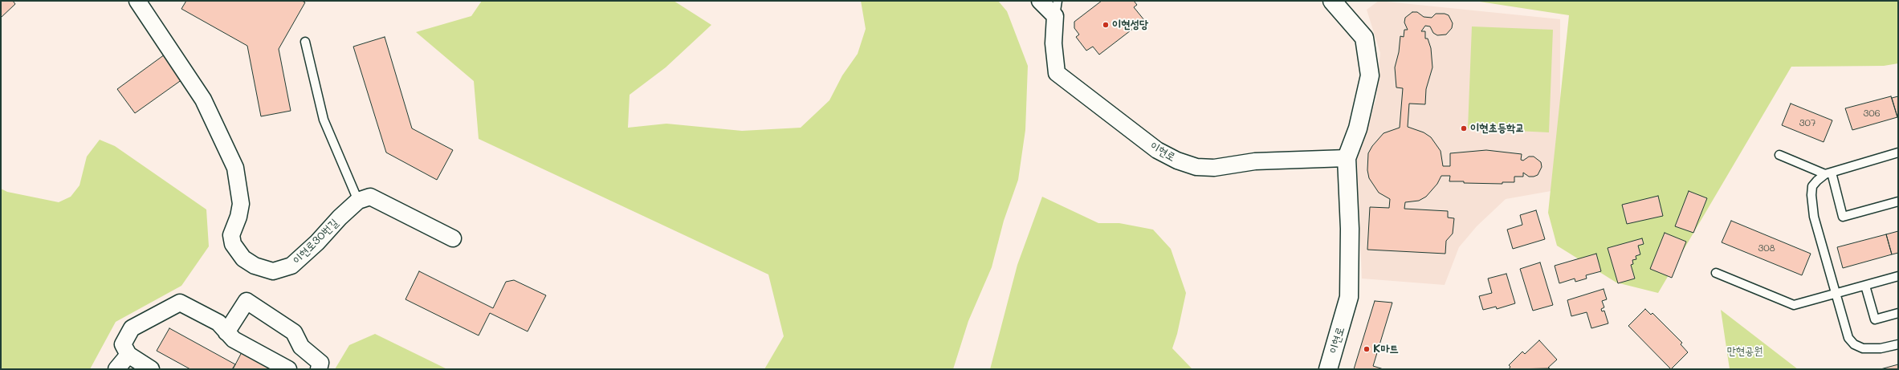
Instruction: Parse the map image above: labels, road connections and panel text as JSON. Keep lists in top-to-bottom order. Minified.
{"streets":{"street":["이현로","이현로30번길"]},"parks":["만현공원"],"places":["이현성당","이현초등학교","K마트"],"house_numbers":["306","307","308"]}
